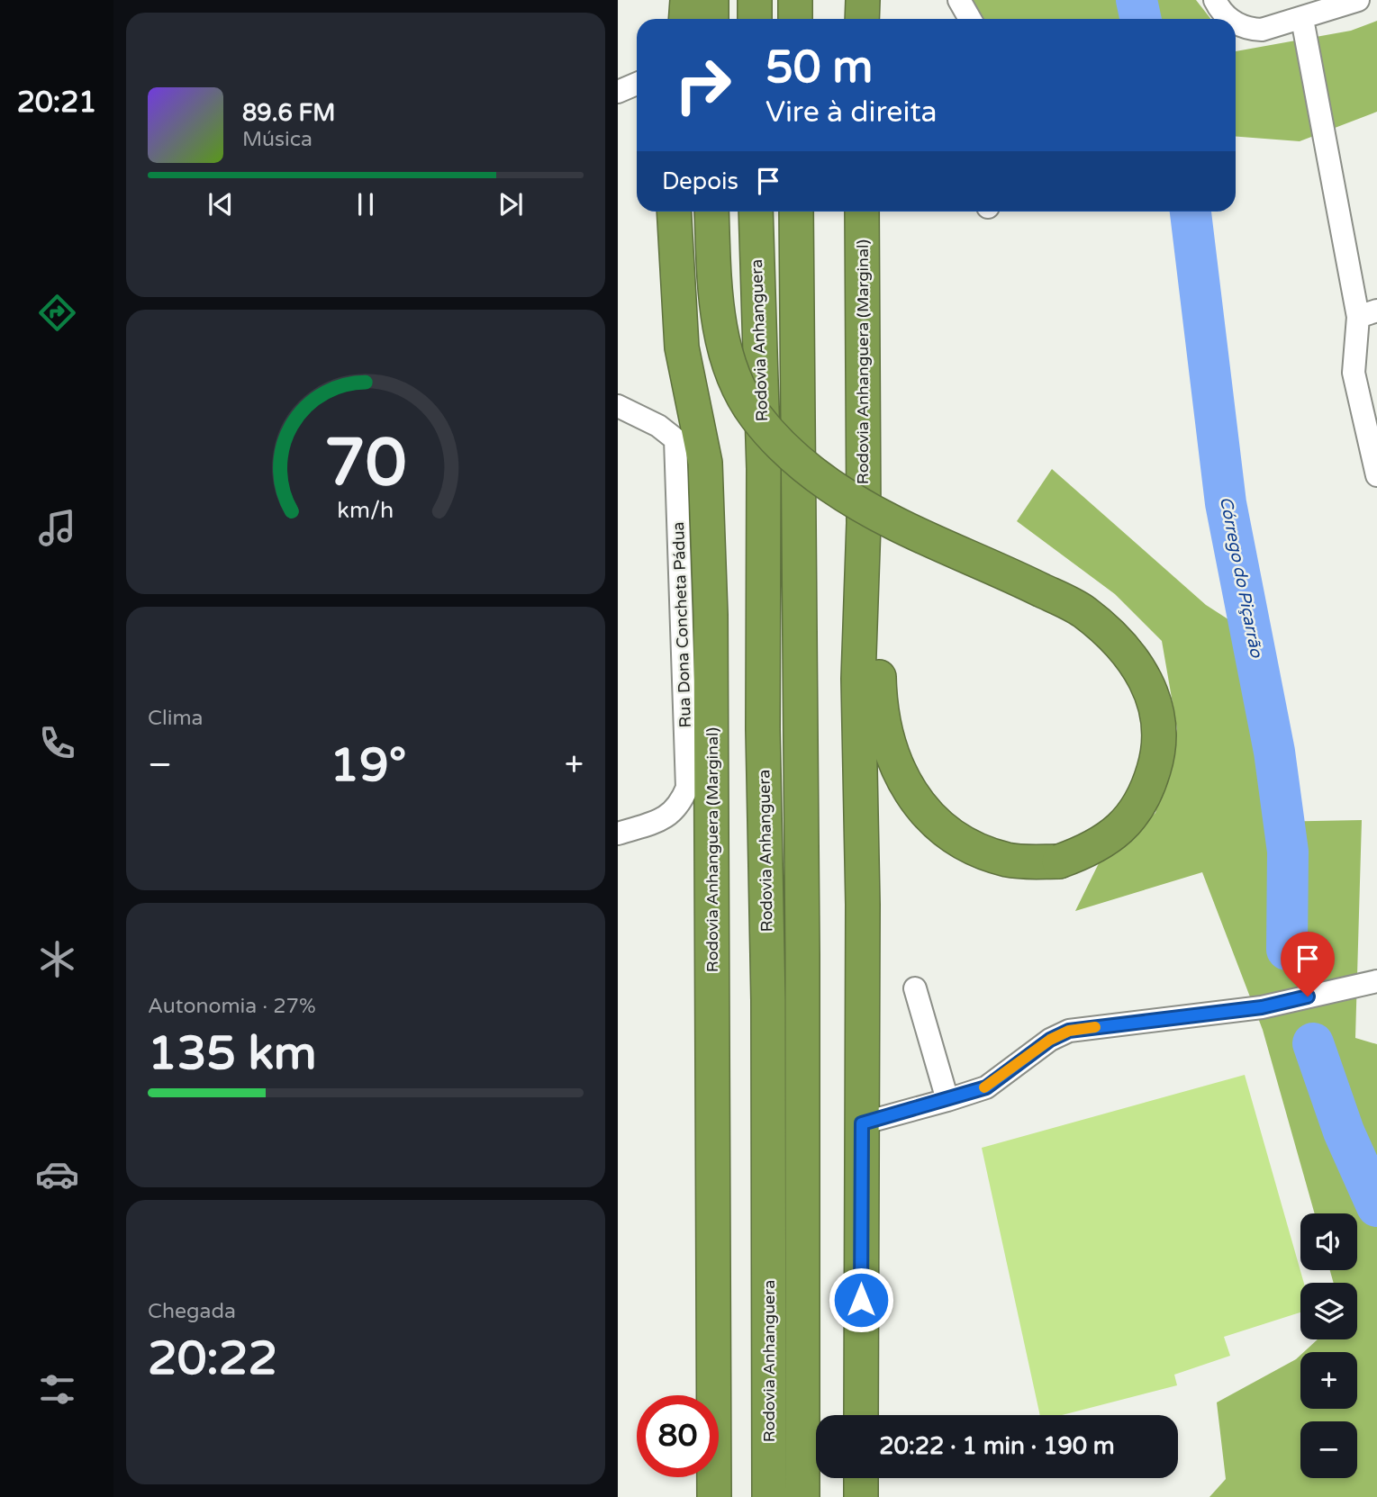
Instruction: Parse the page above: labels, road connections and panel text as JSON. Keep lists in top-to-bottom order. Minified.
{"streets":{"highway":["Rodovia Anhanguera","Rodovia Anhanguera (Marginal)"],"street":["Rua Dona Concheta Pádua"]},"water":["Córrego do Piçarrão"],"page":{"tabs":"20:21","turn":["50 m","Vire à direita"],"song":["89.6 FM","Música"],"then":"Depois","tile":["Clima",["Autonomia · 27%","135 km"],["Chegada","20:22"]],"heat":["−","19°","+"],"map_buttons":["+","−"],"limit":"80","trip":"20:22 · 1 min · 190 m","gauge":["70","km/h"]}}
